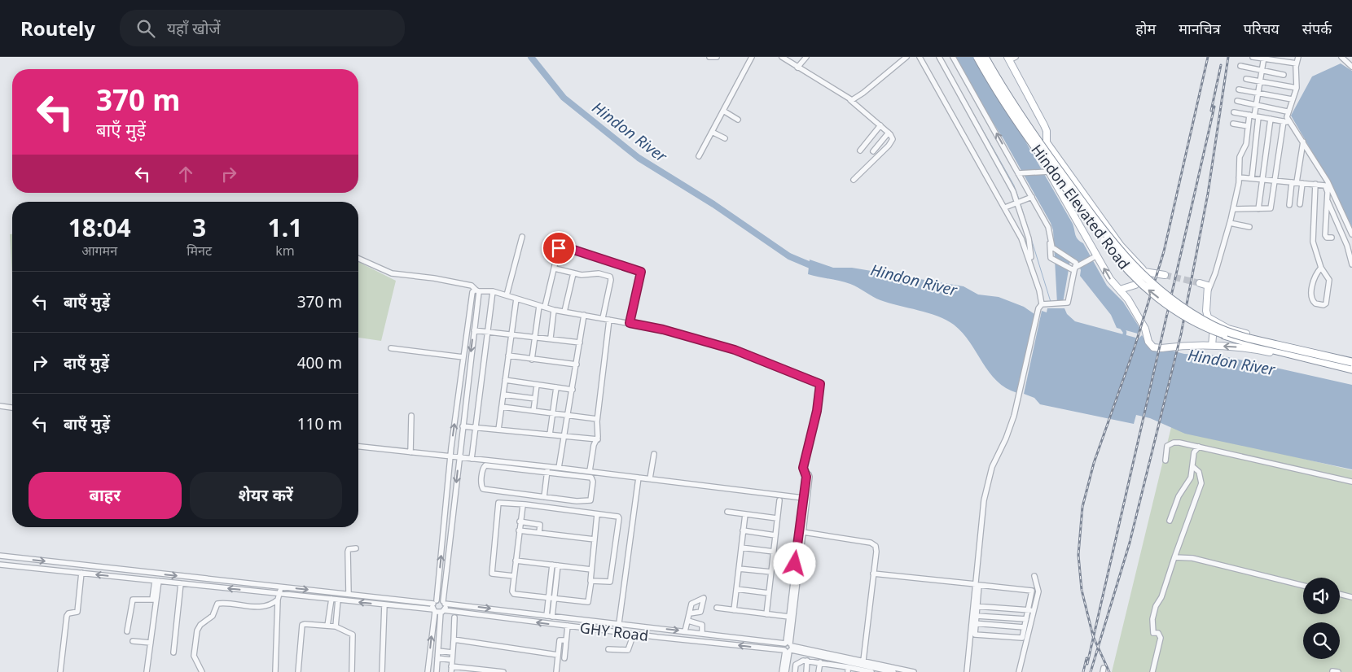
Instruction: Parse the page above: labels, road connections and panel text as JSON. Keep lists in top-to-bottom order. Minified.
{"streets":{"highway":["Hindon Elevated Road"],"street":["GHY Road"]},"water":["Hindon River"],"page":{"header":"Routely","search":"यहाँ खोजें","nav":["होम","मानचित्र","परिचय","संपर्क"],"turn":["370 m","बाएँ मुड़ें"],"eta":["18:04","आगमन","3","मिनट","1.1","km"],"list":[{"name":"बाएँ मुड़ें","value":"370 m"},{"name":"दाएँ मुड़ें","value":"400 m"},{"name":"बाएँ मुड़ें","value":"110 m"}],"buttons":["बाहर","शेयर करें"]}}
